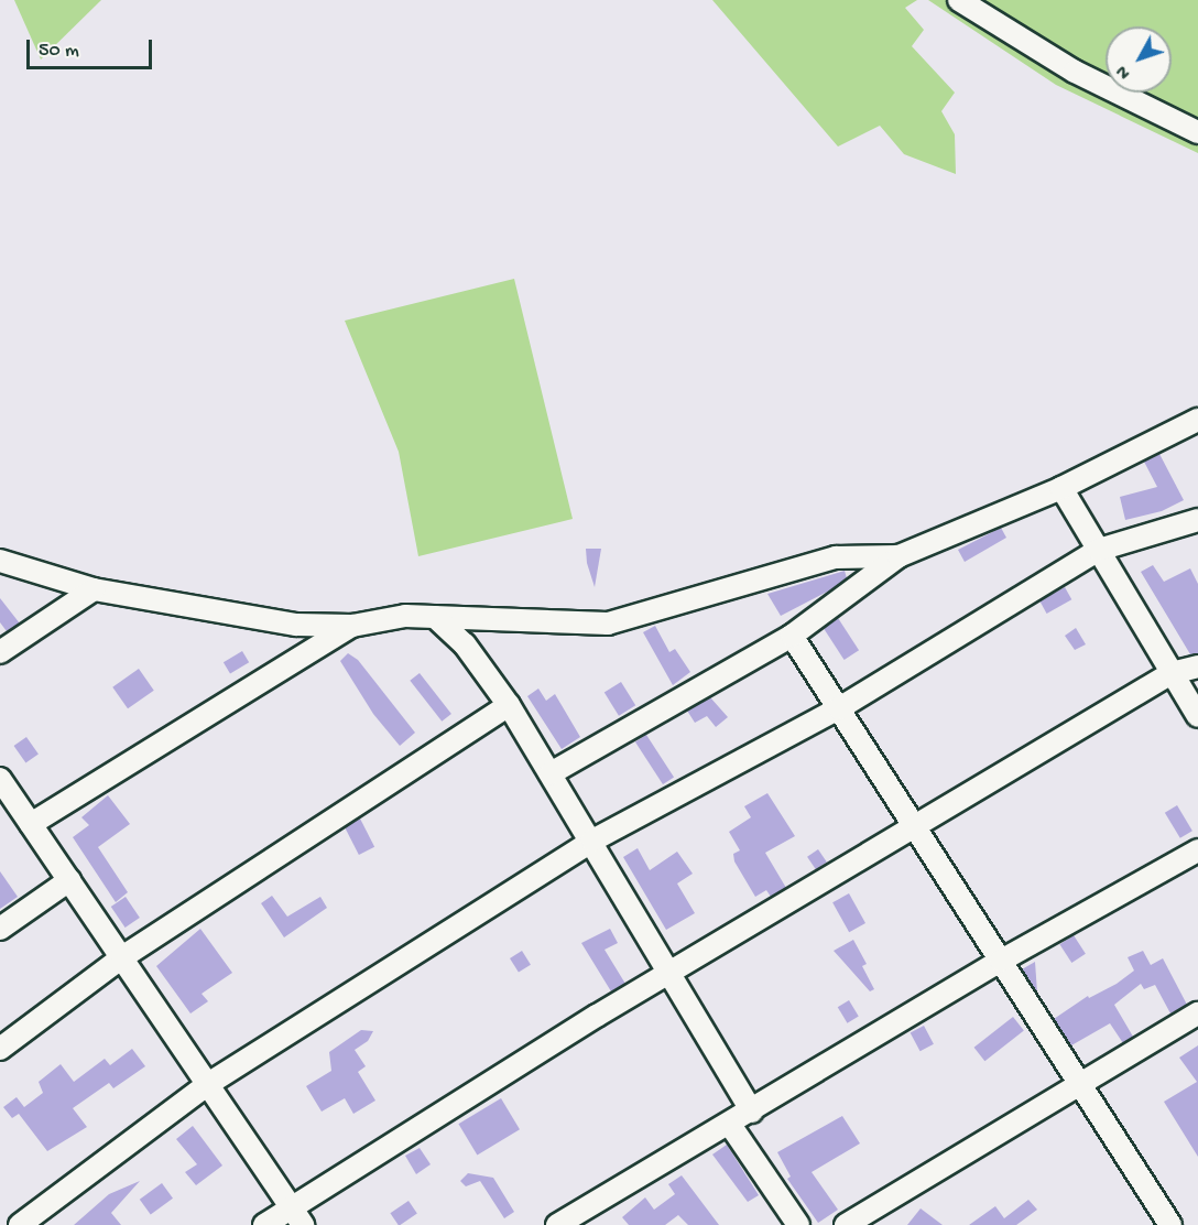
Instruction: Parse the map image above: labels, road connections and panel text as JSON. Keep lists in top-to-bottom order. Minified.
{"scale_bar":"50 m","north":"bottom left"}
